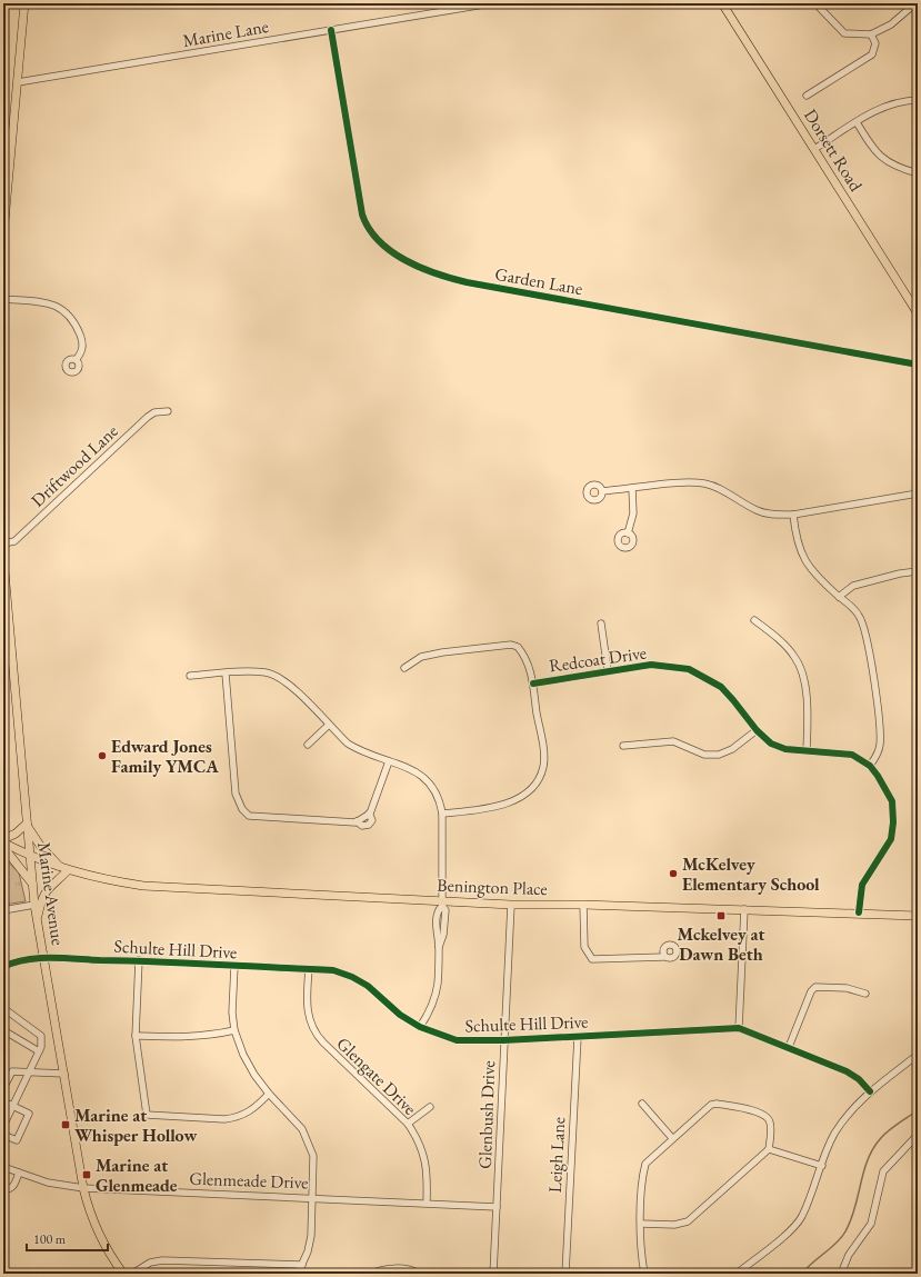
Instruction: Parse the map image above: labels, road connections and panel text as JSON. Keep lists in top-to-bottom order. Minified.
{"streets":{"main road":["Dorsett Road","Benington Place","Marine Avenue"],"street":["Marine Lane","Garden Lane","Driftwood Lane","Redcoat Drive","Schulte Hill Drive","Glengate Drive","Glenbush Drive","Leigh Lane","Glenmeade Drive"]},"crossings":[["Marine Lane","Garden Lane"],["Redcoat Drive","Benington Place"],["Benington Place","Marine Avenue"],["Benington Place","Glenbush Drive"],["Marine Avenue","Schulte Hill Drive"],["Marine Avenue","Glenmeade Drive"],["Schulte Hill Drive","Glengate Drive"],["Schulte Hill Drive","Glenbush Drive"],["Schulte Hill Drive","Leigh Lane"],["Glengate Drive","Glenmeade Drive"],["Glenbush Drive","Glenmeade Drive"]],"places":{"other":["Edward Jones Family YMCA","McKelvey Elementary School"],"transit":["Mckelvey at Dawn Beth","Marine at Whisper Hollow","Marine at Glenmeade"]},"scale_bar":"100 m"}
